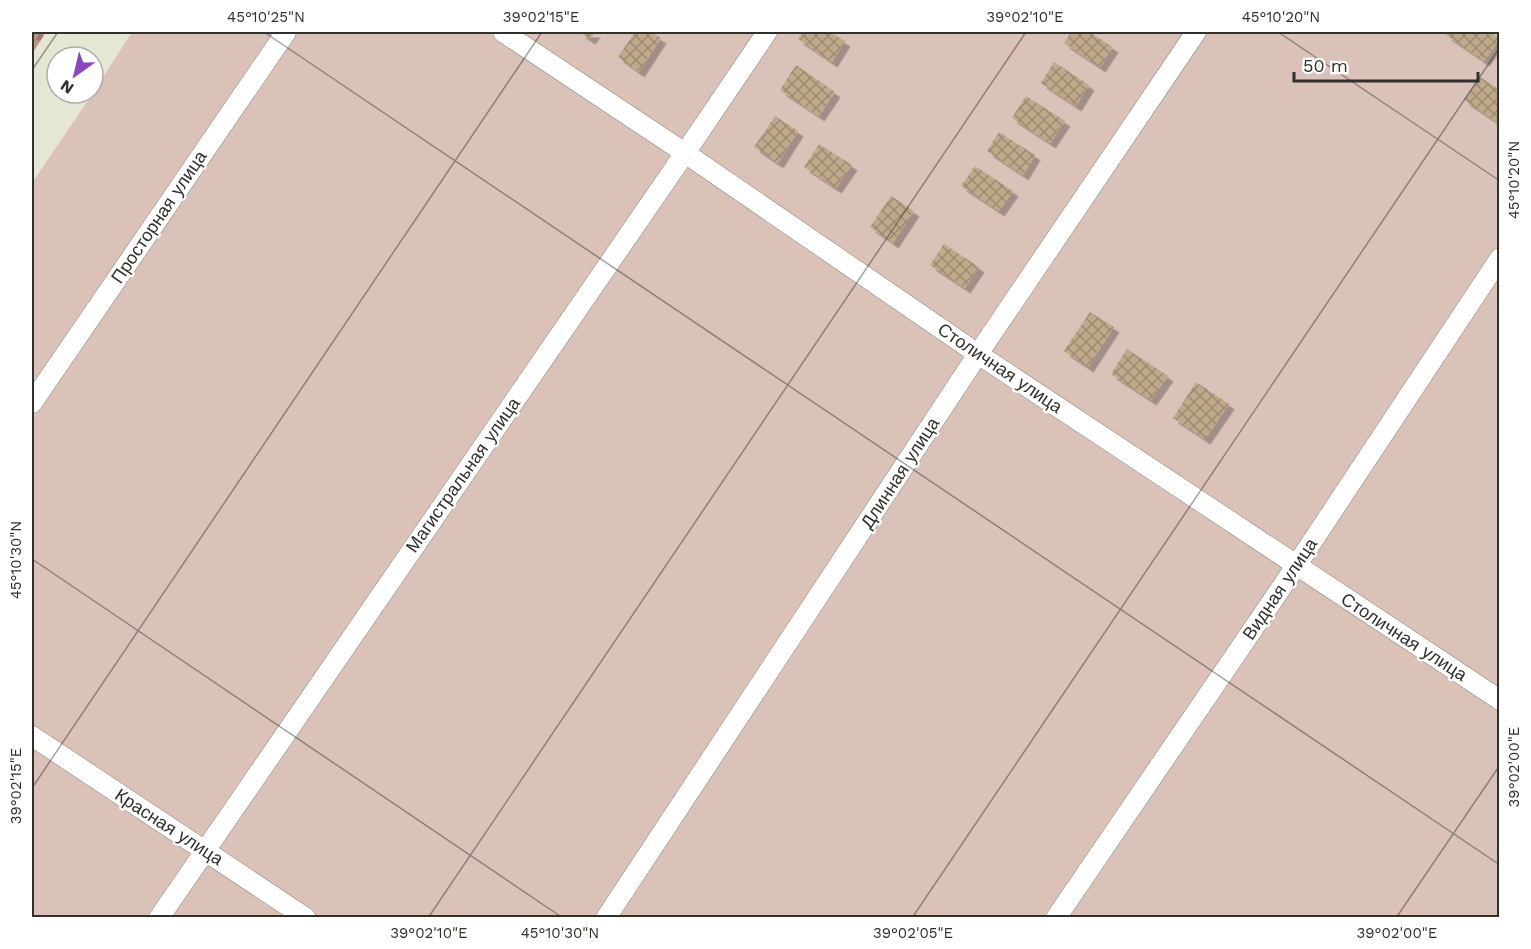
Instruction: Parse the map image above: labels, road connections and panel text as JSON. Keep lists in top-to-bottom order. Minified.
{"streets":{"street":["Просторная улица","Столичная улица","Длинная улица","Магистральная улица","Видная улица","Красная улица"]},"crossings":[["Столичная улица","Длинная улица"],["Столичная улица","Магистральная улица"],["Столичная улица","Видная улица"],["Магистральная улица","Красная улица"]],"scale_bar":"50 m","north":"bottom left","coordinates":["45°10'25\"N","39°02'15\"E","39°02'10\"E","45°10'20\"N","45°10'30\"N","39°02'00\"E","39°02'05\"E"]}
